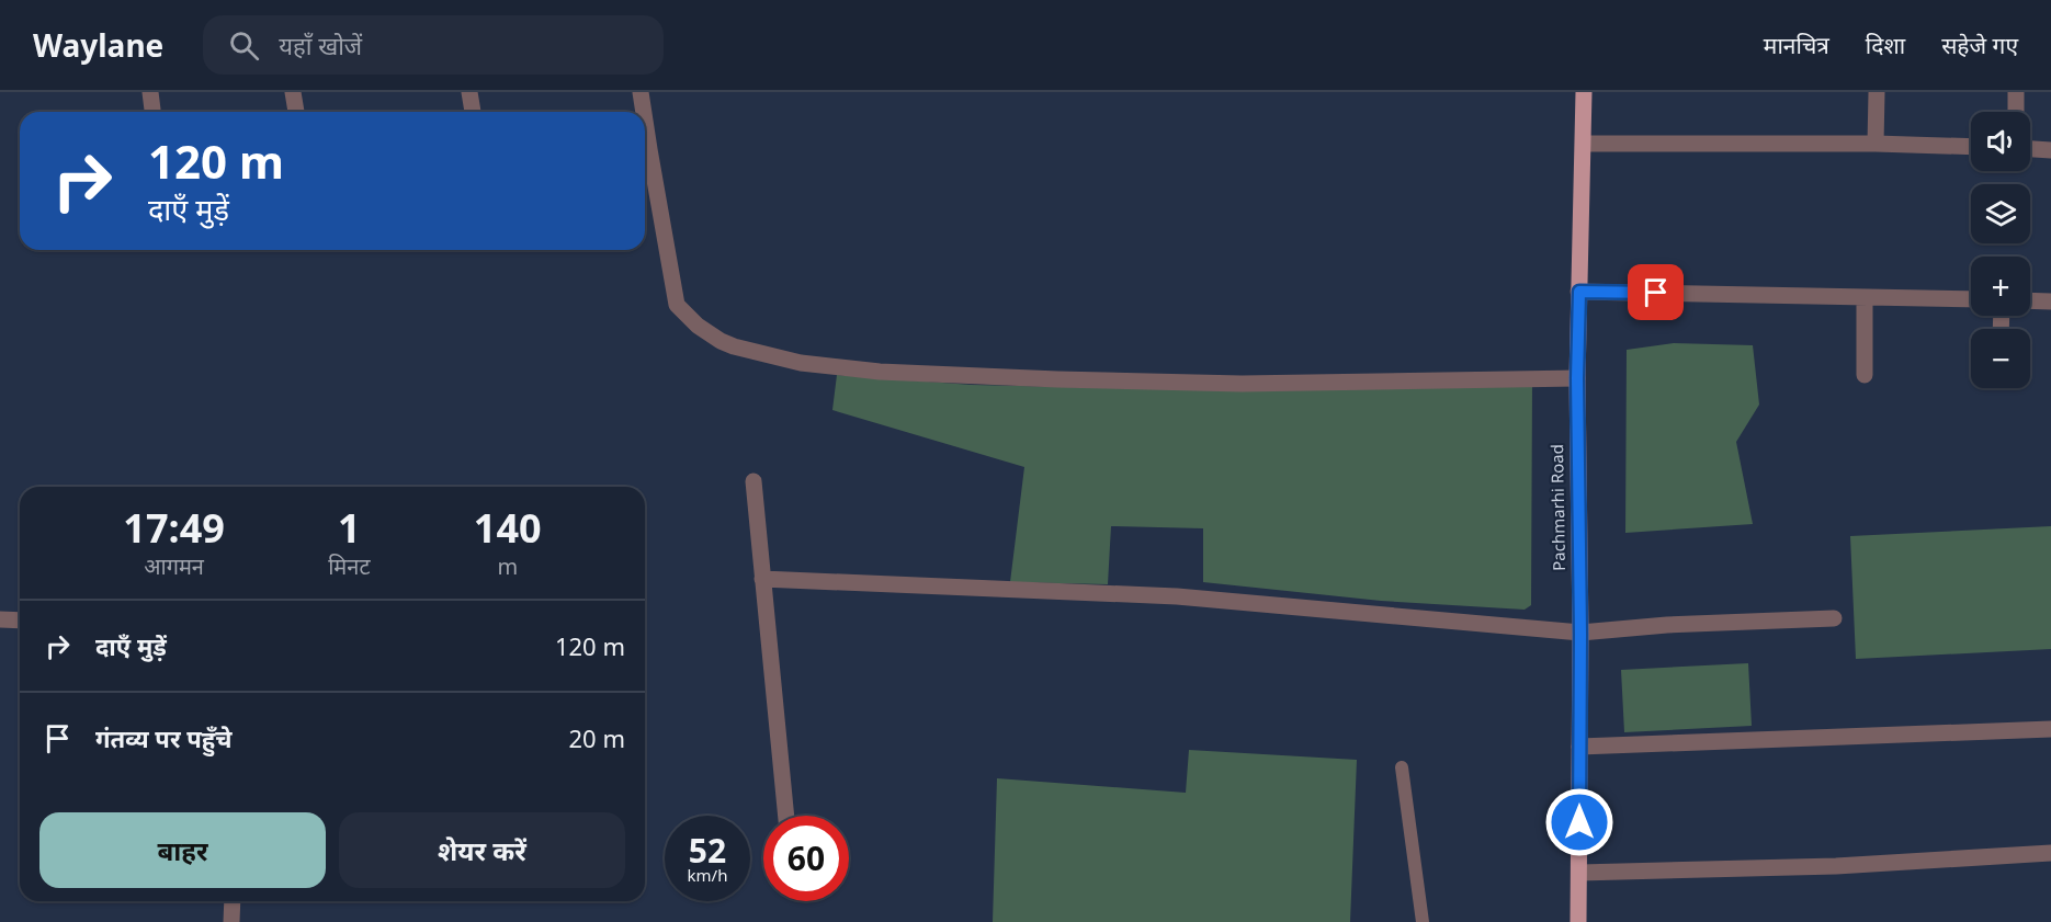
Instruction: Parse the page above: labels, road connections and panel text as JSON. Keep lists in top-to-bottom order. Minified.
{"streets":{"main road":["Pachmarhi Road"]},"page":{"header":"Waylane","search":"यहाँ खोजें","nav":["मानचित्र","दिशा","सहेजे गए"],"map_buttons":["+","−"],"turn":["120 m","दाएँ मुड़ें"],"eta":["17:49","आगमन","1","मिनट","140","m"],"list":[{"name":"दाएँ मुड़ें","value":"120 m"},{"name":"गंतव्य पर पहुँचे","value":"20 m"}],"buttons":["बाहर","शेयर करें"],"speed":"52 km/h","limit":"60"}}
